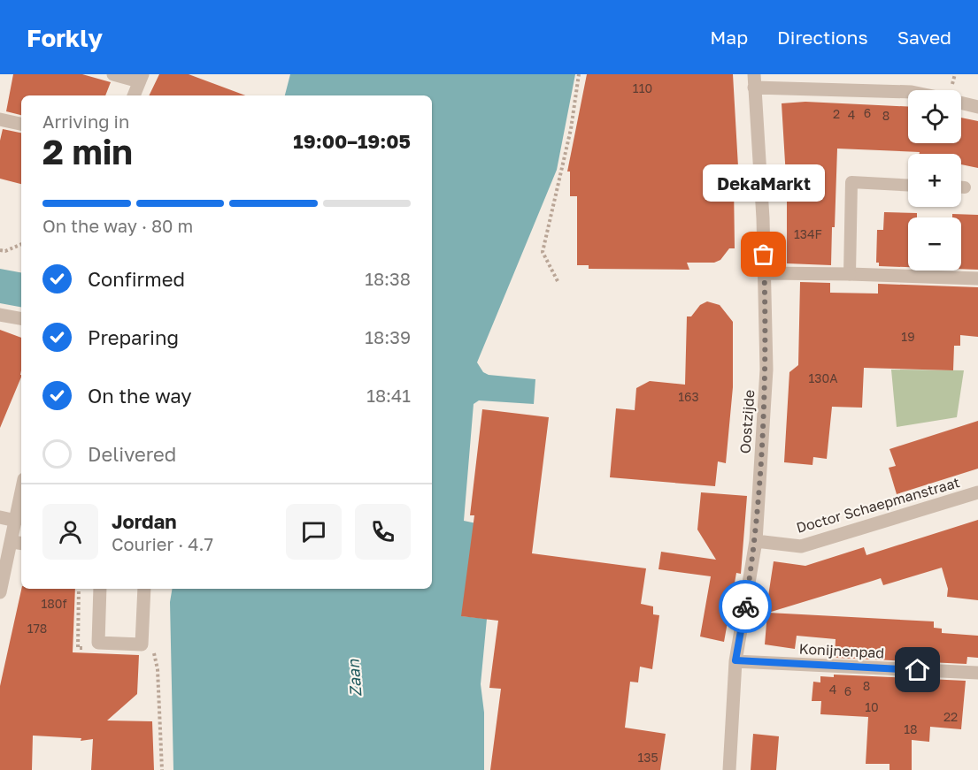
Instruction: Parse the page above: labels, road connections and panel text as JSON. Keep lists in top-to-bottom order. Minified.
{"streets":{"street":["Oostzijde","Doctor Schaepmanstraat","Konijnenpad"]},"crossings":[["Oostzijde","Doctor Schaepmanstraat"],["Oostzijde","Konijnenpad"]],"water":["Zaan"],"places":["DekaMarkt"],"house_numbers":["110","6","2","4","8","134F","19","130A","163","180f","178","8","4","6","10","22","18","135"],"page":{"header":"Forkly","nav":["Map","Directions","Saved"],"map_buttons":["+","−"],"heading":["2 min","Arriving in","19:00–19:05"],"panel":["Jordan","Courier · 4.7"],"bubble":"DekaMarkt","bar":"On the way · 80 m","list":[["Confirmed","18:38"],["Preparing","18:39"],["On the way","18:41"],"Delivered"]}}
